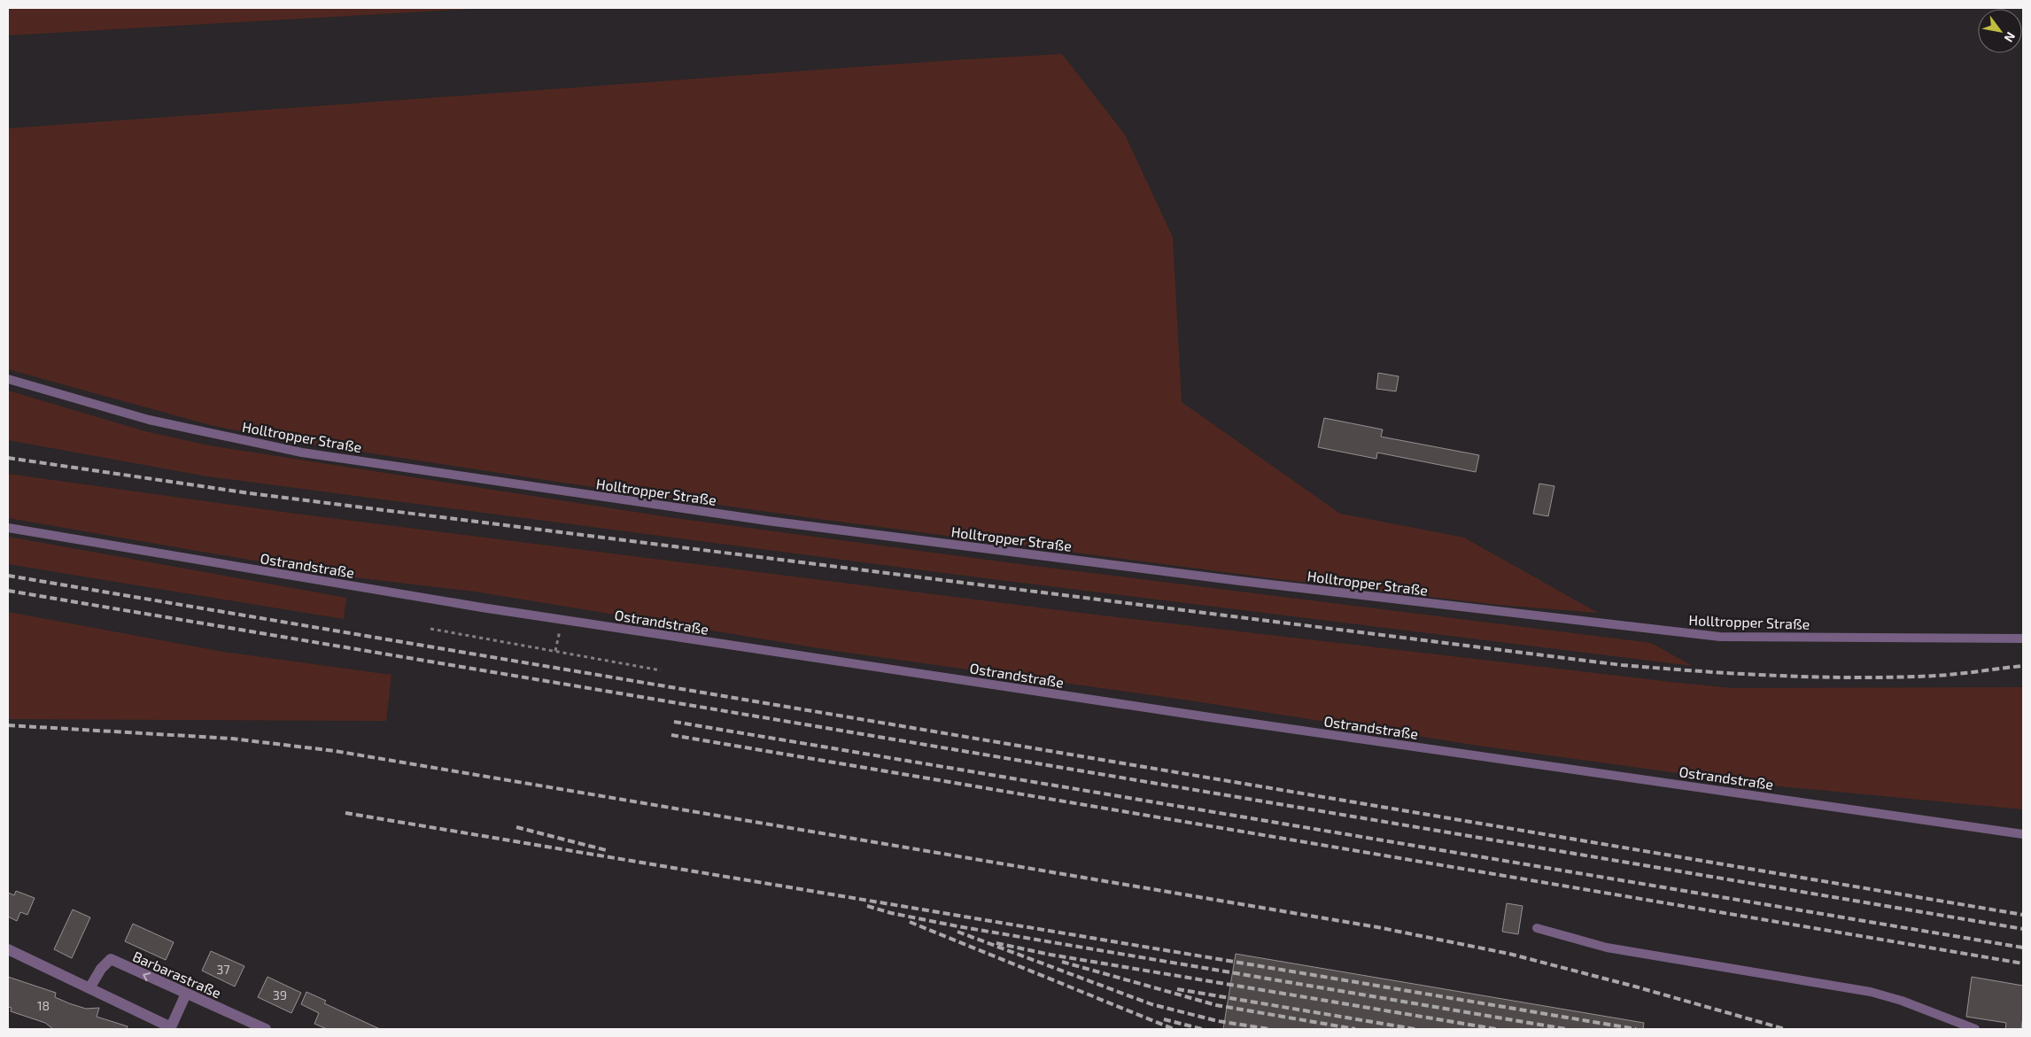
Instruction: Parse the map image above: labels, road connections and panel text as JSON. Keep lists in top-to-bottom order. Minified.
{"streets":{"street":["Barbarastraße"],"lane":["Holltropper Straße","Ostrandstraße"]},"house_numbers":["37","39","18"],"north":"bottom right"}
